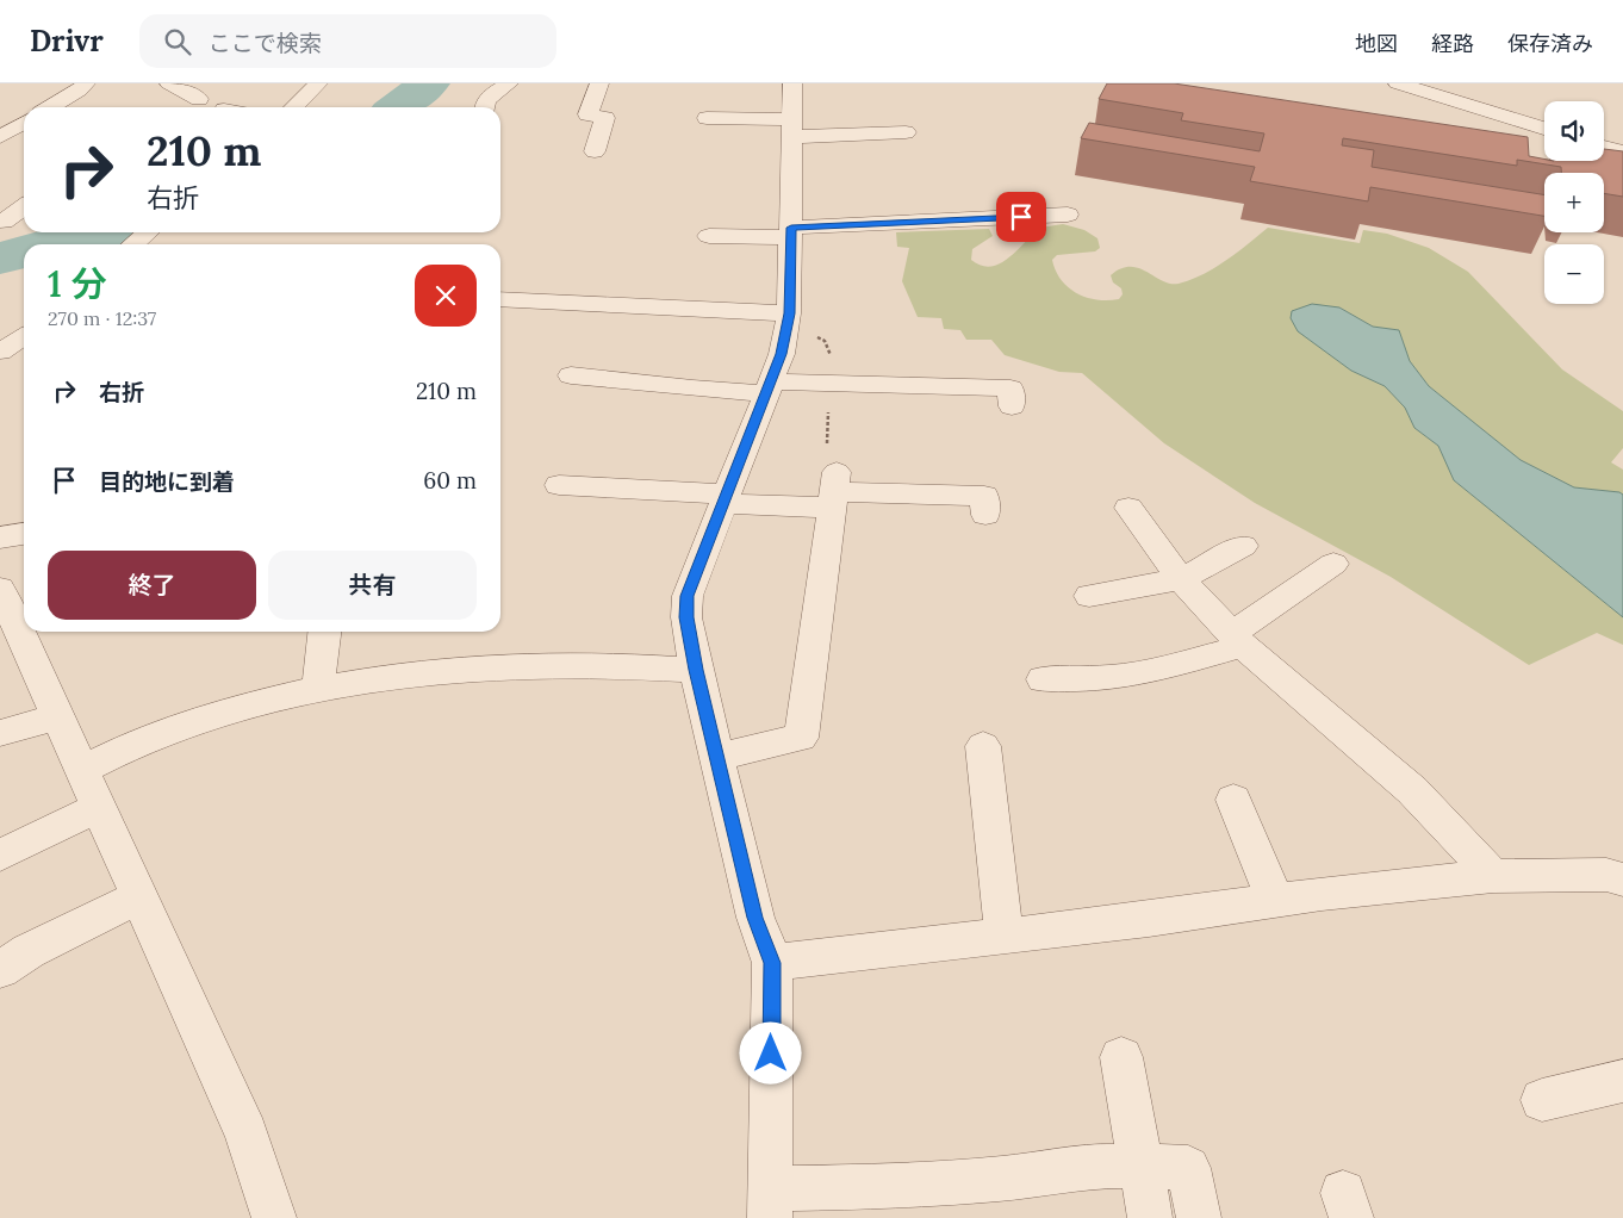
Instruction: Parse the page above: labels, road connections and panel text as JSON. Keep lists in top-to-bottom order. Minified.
{"page":{"header":"Drivr","search":"ここで検索","nav":["地図","経路","保存済み"],"map_buttons":["+","−"],"turn":["210 m","右折"],"heading":["1 分","270 m · 12:37"],"list":[{"name":"右折","value":"210 m"},{"name":"目的地に到着","value":"60 m"}],"buttons":["終了","共有"]}}
